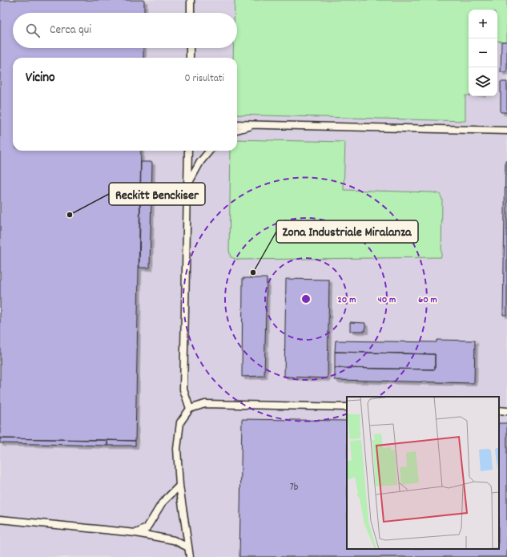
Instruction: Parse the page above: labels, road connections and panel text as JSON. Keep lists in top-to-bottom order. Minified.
{"places":["Reckitt Benckiser","Zona Industriale Miralanza"],"house_numbers":["7b"],"page":{"map_buttons":["+","−"],"search":"Cerca qui","heading":["Vicino","0 risultati"]},"rings":["20 m","40 m","60 m"]}
